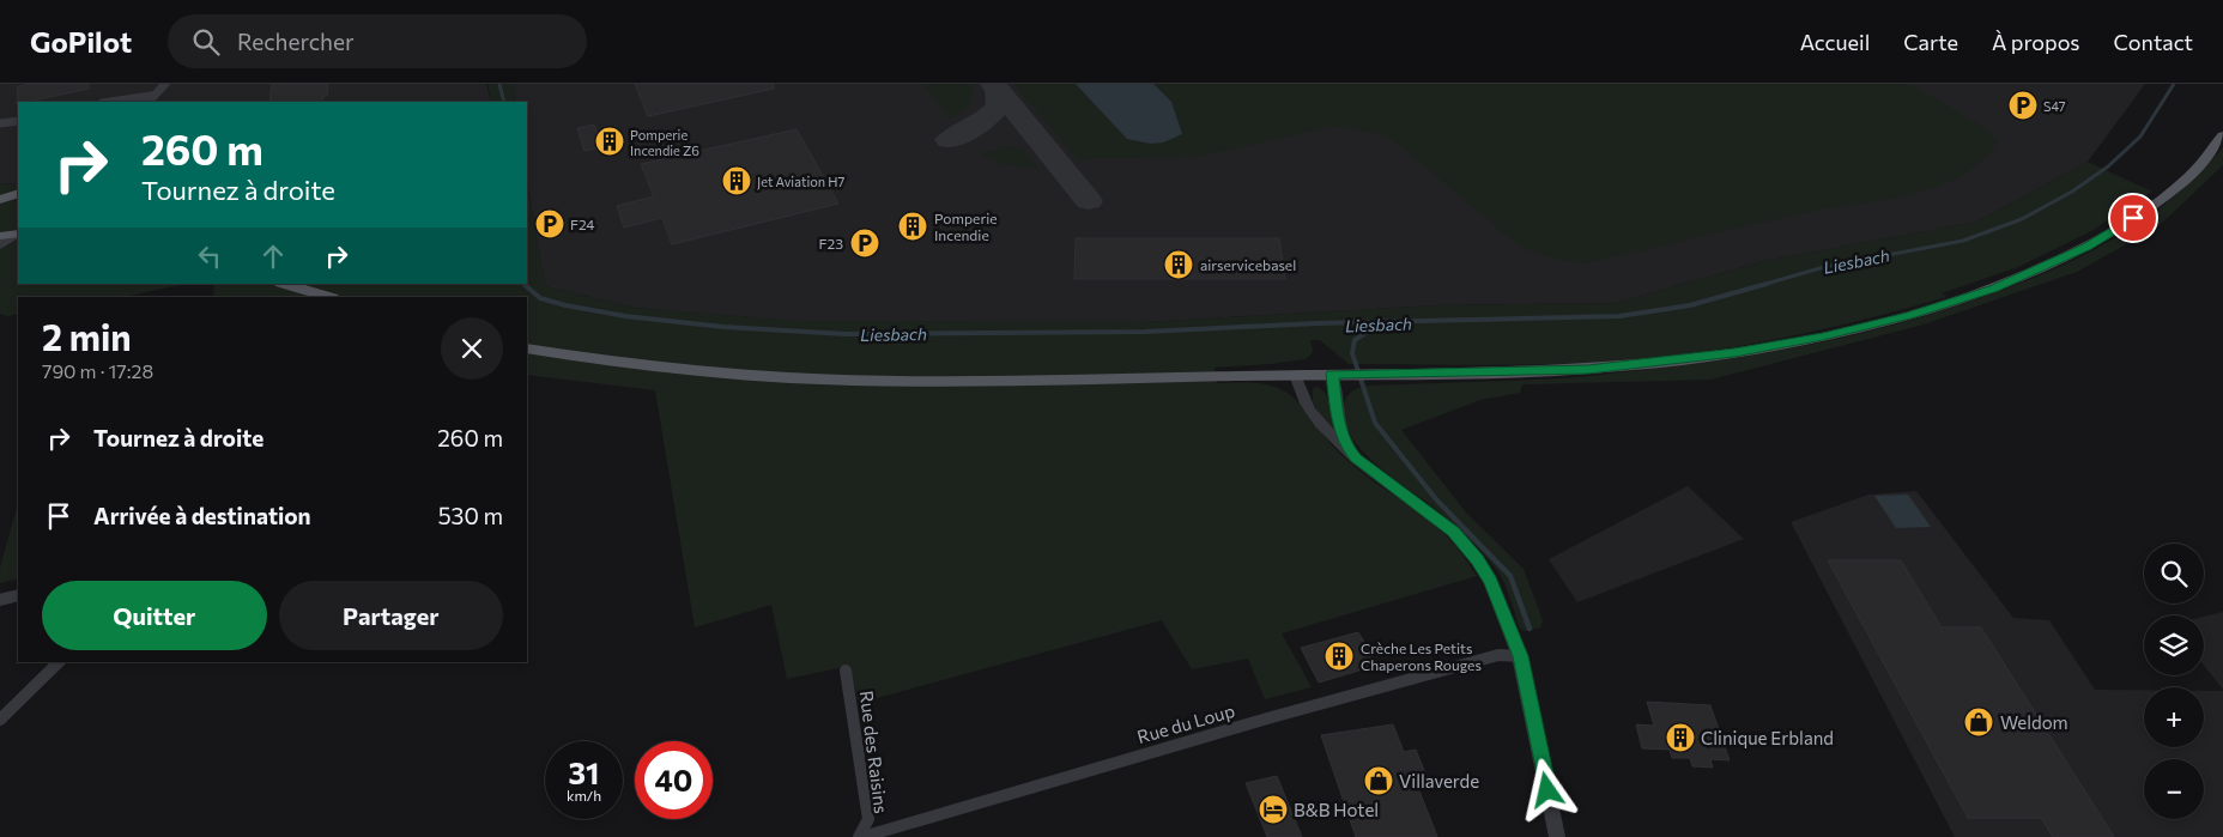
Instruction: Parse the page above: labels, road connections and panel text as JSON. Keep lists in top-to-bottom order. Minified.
{"streets":{"street":["Rue du Loup","Rue des Raisins"]},"crossings":[["Rue du Loup","Rue des Raisins"]],"water":["Liesbach"],"places":{"parking":["S47","F24","F23"],"building":["Pomperie Incendie Z6","Jet Aviation H7","Pomperie Incendie","airservicebasel","Crèche Les Petits Chaperons Rouges","Clinique Erbland"],"shop":["Weldom","Villaverde"],"hotel":["B&B Hotel"]},"page":{"header":"GoPilot","search":"Rechercher","nav":["Accueil","Carte","À propos","Contact"],"turn":["260 m","Tournez à droite"],"heading":["2 min","790 m · 17:28"],"list":[{"name":"Tournez à droite","value":"260 m"},{"name":"Arrivée à destination","value":"530 m"}],"map_buttons":["+","−"],"buttons":["Quitter","Partager"],"speed":"31 km/h","limit":"40"}}
